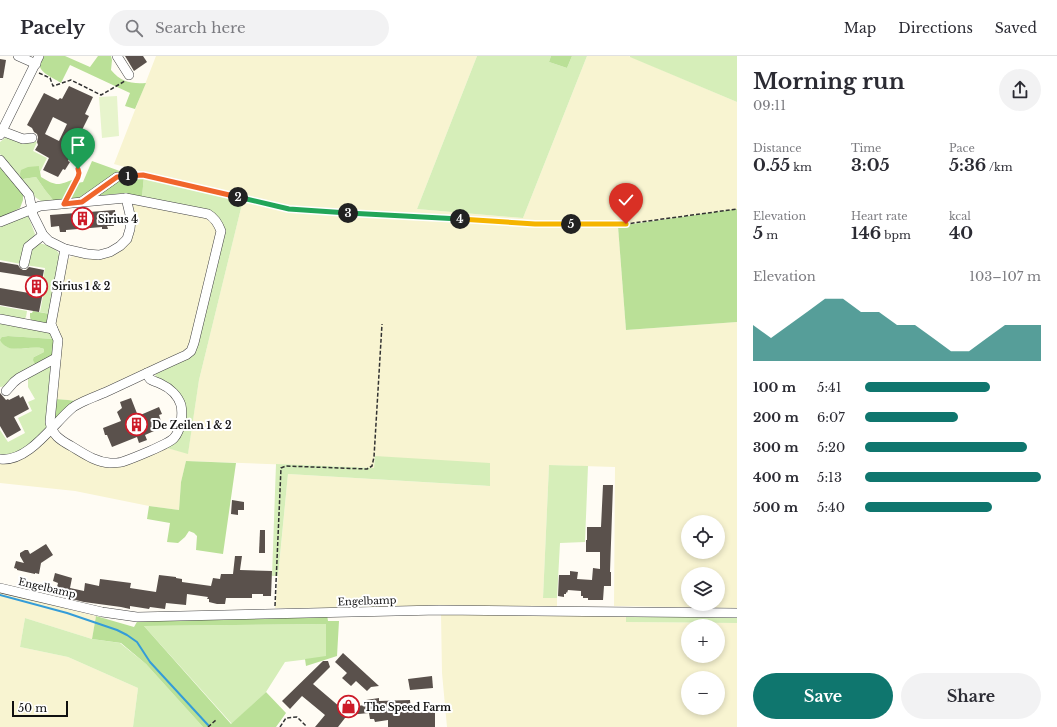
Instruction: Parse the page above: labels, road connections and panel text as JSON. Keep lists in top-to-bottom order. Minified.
{"streets":{"street":["Engelbamp"]},"places":{"building":["Sirius 4","Sirius 1 & 2","De Zeilen 1 & 2"],"shop":["The Speed Farm"]},"scale_bar":"50 m","page":{"header":"Pacely","search":"Search here","nav":["Map","Directions","Saved"],"heading":["Morning run","09:11"],"stats":[["Distance","0.55 km"],["Time","3:05"],["Pace","5:36 /km"],["Elevation","5 m"],["Heart rate","146 bpm"],["kcal","40"]],"pins":["1","2","3","4","5"],"chart":["Elevation","103–107 m"],"list":[{"name":"100 m","note":"5:41"},{"name":"200 m","note":"6:07"},{"name":"300 m","note":"5:20"},{"name":"400 m","note":"5:13"},{"name":"500 m","note":"5:40"}],"map_buttons":["+","−"],"buttons":["Save","Share"],"scale":"50 m"}}
